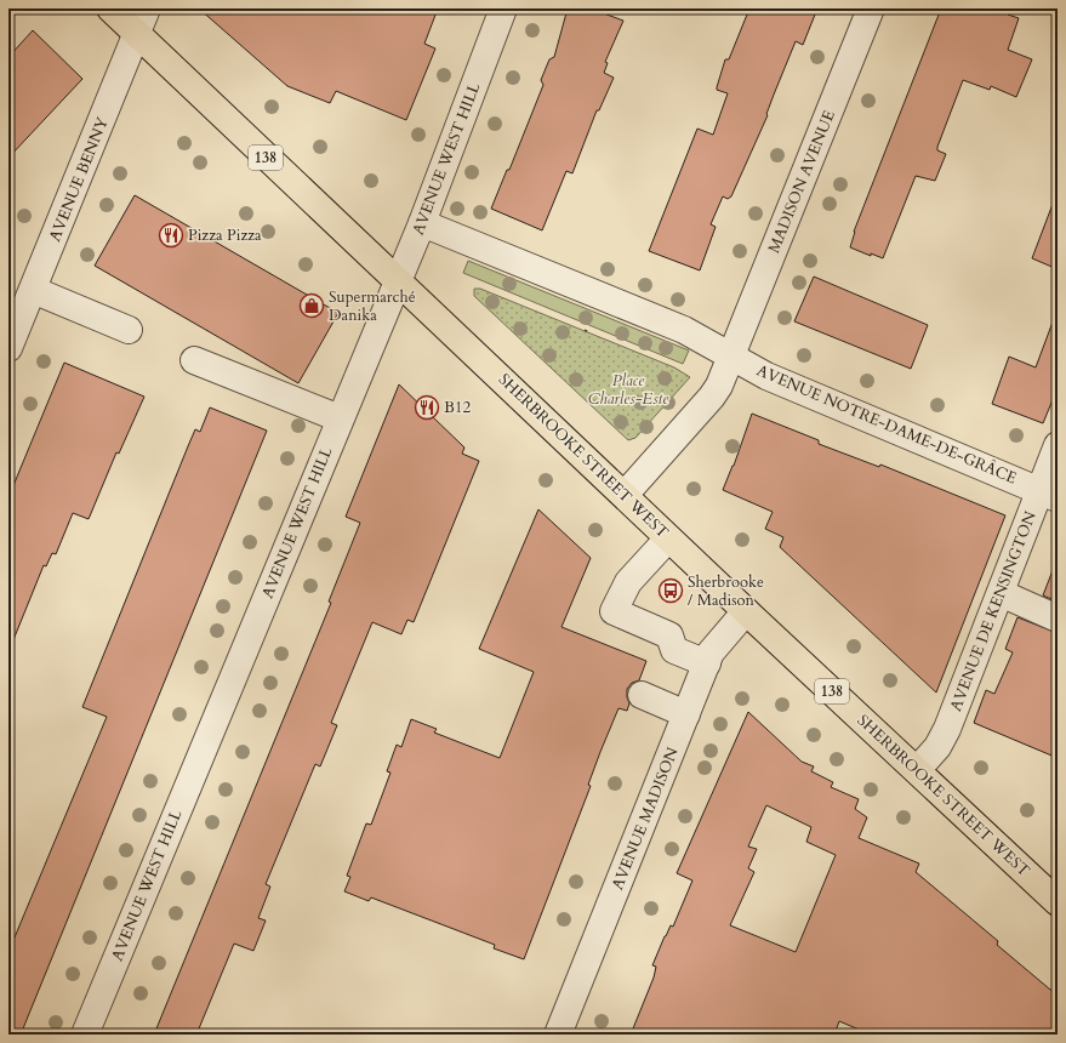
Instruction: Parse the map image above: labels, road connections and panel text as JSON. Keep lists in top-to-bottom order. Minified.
{"streets":{"main road":["138","SHERBROOKE STREET WEST"],"street":["AVENUE WEST HILL","AVENUE BENNY","MADISON AVENUE","AVENUE NOTRE-DAME-DE-GRÂCE","AVENUE DE KENSINGTON","AVENUE MADISON"]},"crossings":[["AVENUE WEST HILL","AVENUE NOTRE-DAME-DE-GRÂCE"],["AVENUE WEST HILL","SHERBROOKE STREET WEST"],["AVENUE BENNY","SHERBROOKE STREET WEST"],["MADISON AVENUE","AVENUE NOTRE-DAME-DE-GRÂCE"],["AVENUE NOTRE-DAME-DE-GRÂCE","AVENUE DE KENSINGTON"],["SHERBROOKE STREET WEST","AVENUE DE KENSINGTON"],["SHERBROOKE STREET WEST","AVENUE MADISON"]],"parks":["Place Charles-Este"],"places":{"restaurant":["Pizza Pizza","B12"],"shop":["Supermarché Danika"],"bus stop":["Sherbrooke / Madison"]}}
